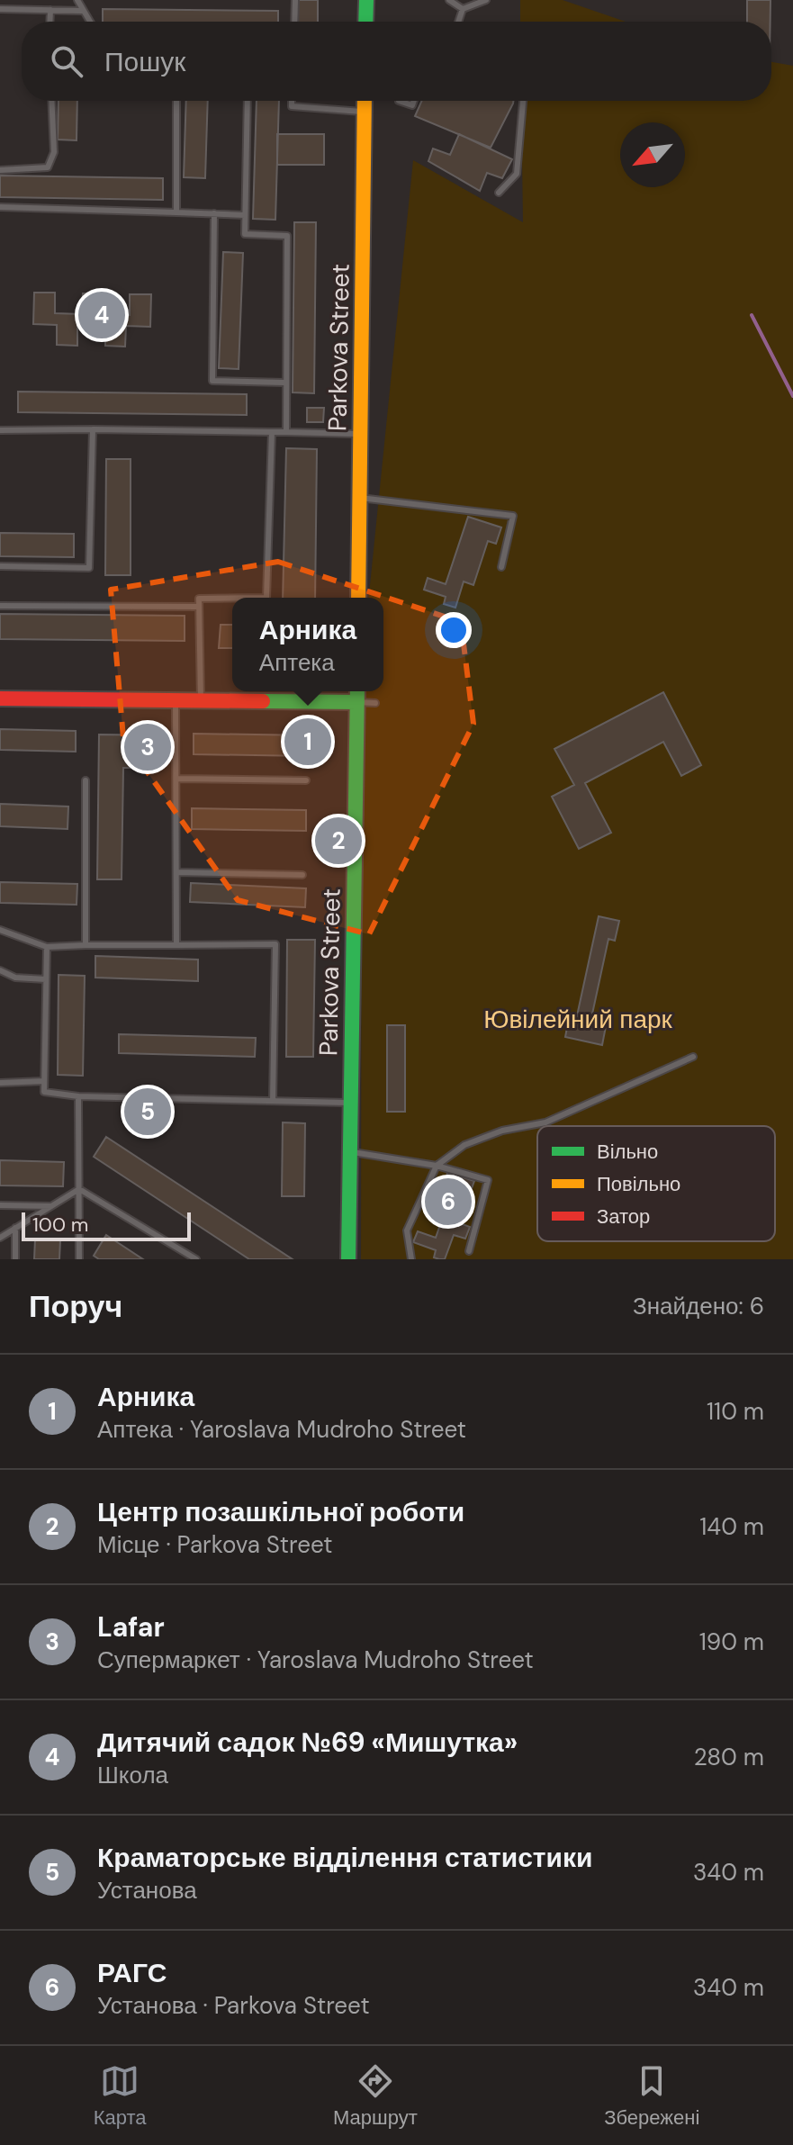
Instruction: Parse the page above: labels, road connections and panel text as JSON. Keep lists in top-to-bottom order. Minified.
{"streets":{"street":["Parkova Street"]},"parks":["Ювілейний парк"],"legend":["Вільно","Повільно","Затор"],"scale_bar":"100 m","north":"bottom left","page":{"search":"Пошук","pins":["4","1","3","2","5","6"],"popup":["Арника","Аптека"],"scale":"100 m","heading":["Поруч","Знайдено: 6"],"list":[{"mark":"1","name":"Арника","note":"Аптека · Yaroslava Mudroho Street","value":"110 m"},{"mark":"2","name":"Центр позашкільної роботи","note":"Місце · Parkova Street","value":"140 m"},{"mark":"3","name":"Lafar","note":"Супермаркет · Yaroslava Mudroho Street","value":"190 m"},{"mark":"4","name":"Дитячий садок №69 «Мишутка»","note":"Школа","value":"280 m"},{"mark":"5","name":"Краматорське відділення статистики","note":"Установа","value":"340 m"},{"mark":"6","name":"РАГС","note":"Установа · Parkova Street","value":"340 m"}],"nav":["Карта","Маршрут","Збережені"]}}
